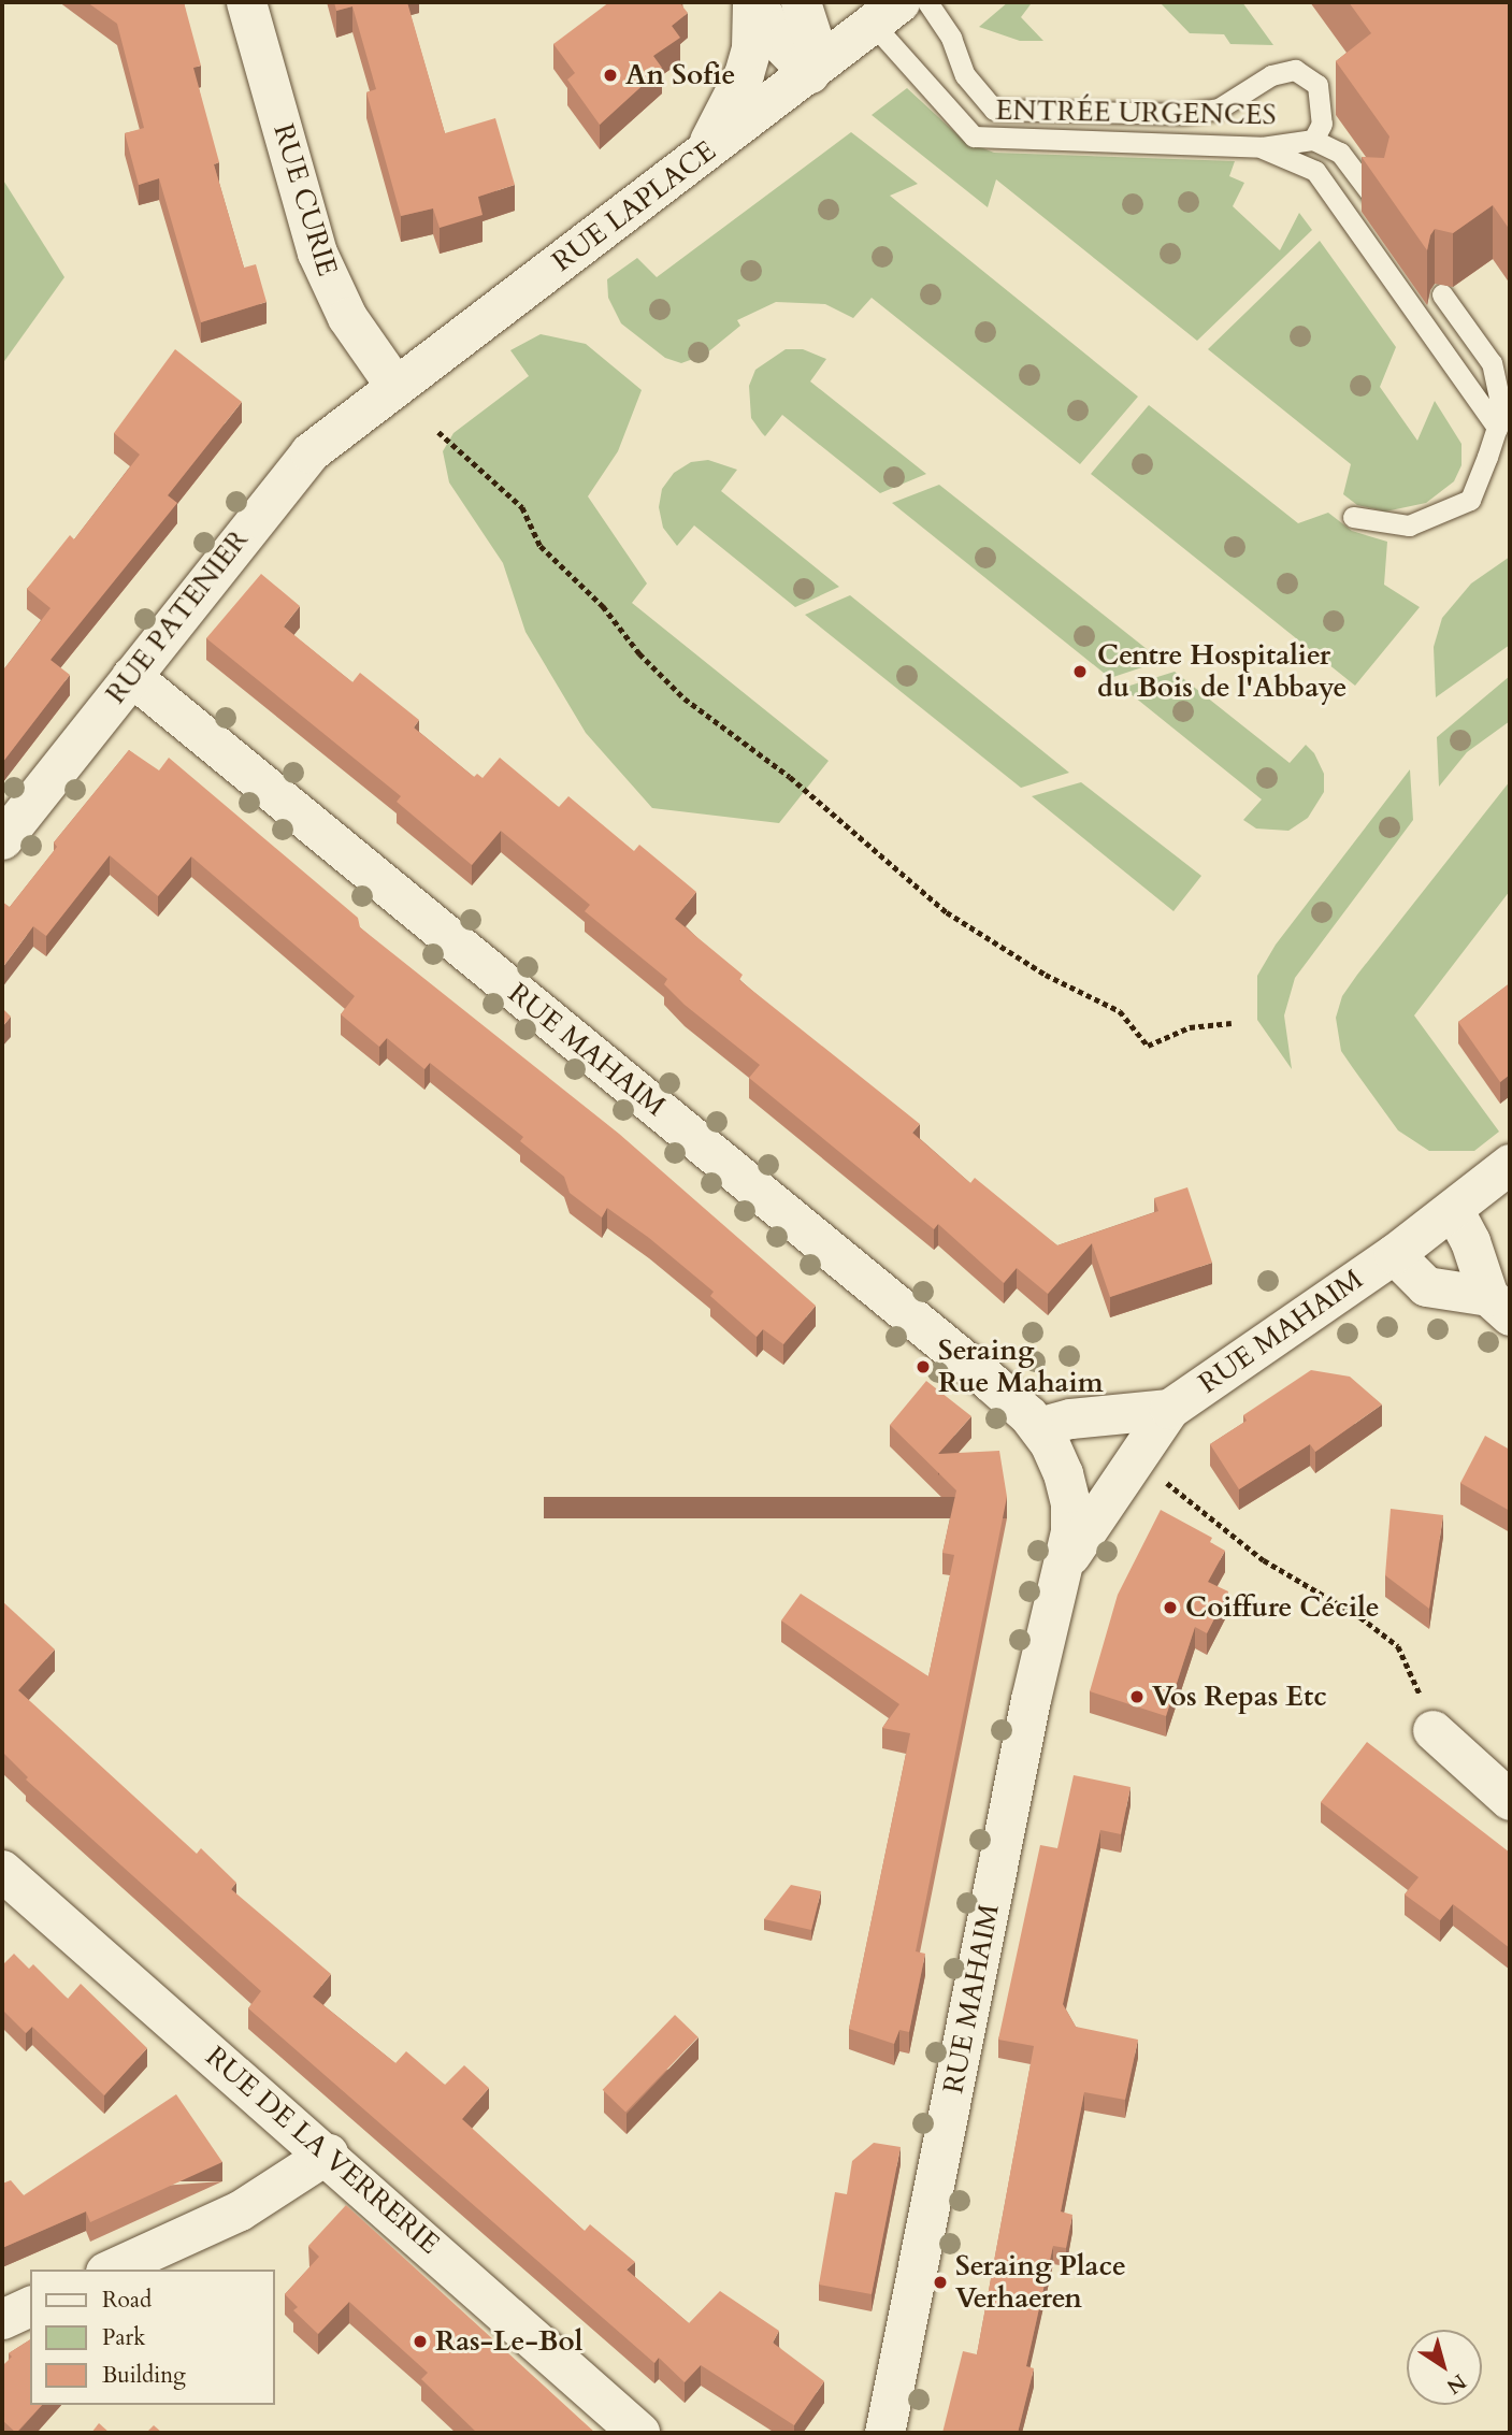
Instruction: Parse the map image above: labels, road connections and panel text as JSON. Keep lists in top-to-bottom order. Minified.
{"streets":{"street":["RUE CURIE","RUE LAPLACE","RUE PATENIER","RUE MAHAIM","RUE DE LA VERRERIE"],"lane":["ENTRÉE URGENCES"]},"crossings":[["ENTRÉE URGENCES","RUE LAPLACE"],["RUE CURIE","RUE LAPLACE"],["RUE CURIE","RUE PATENIER"],["RUE LAPLACE","RUE PATENIER"],["RUE PATENIER","RUE MAHAIM"]],"places":["An Sofie","Centre Hospitalier du Bois de l'Abbaye","Seraing Rue Mahaim","Coiffure Cécile","Vos Repas Etc","Seraing Place Verhaeren","Ras-Le-Bol"],"legend":["Road","Park","Building"],"north":"bottom right"}
